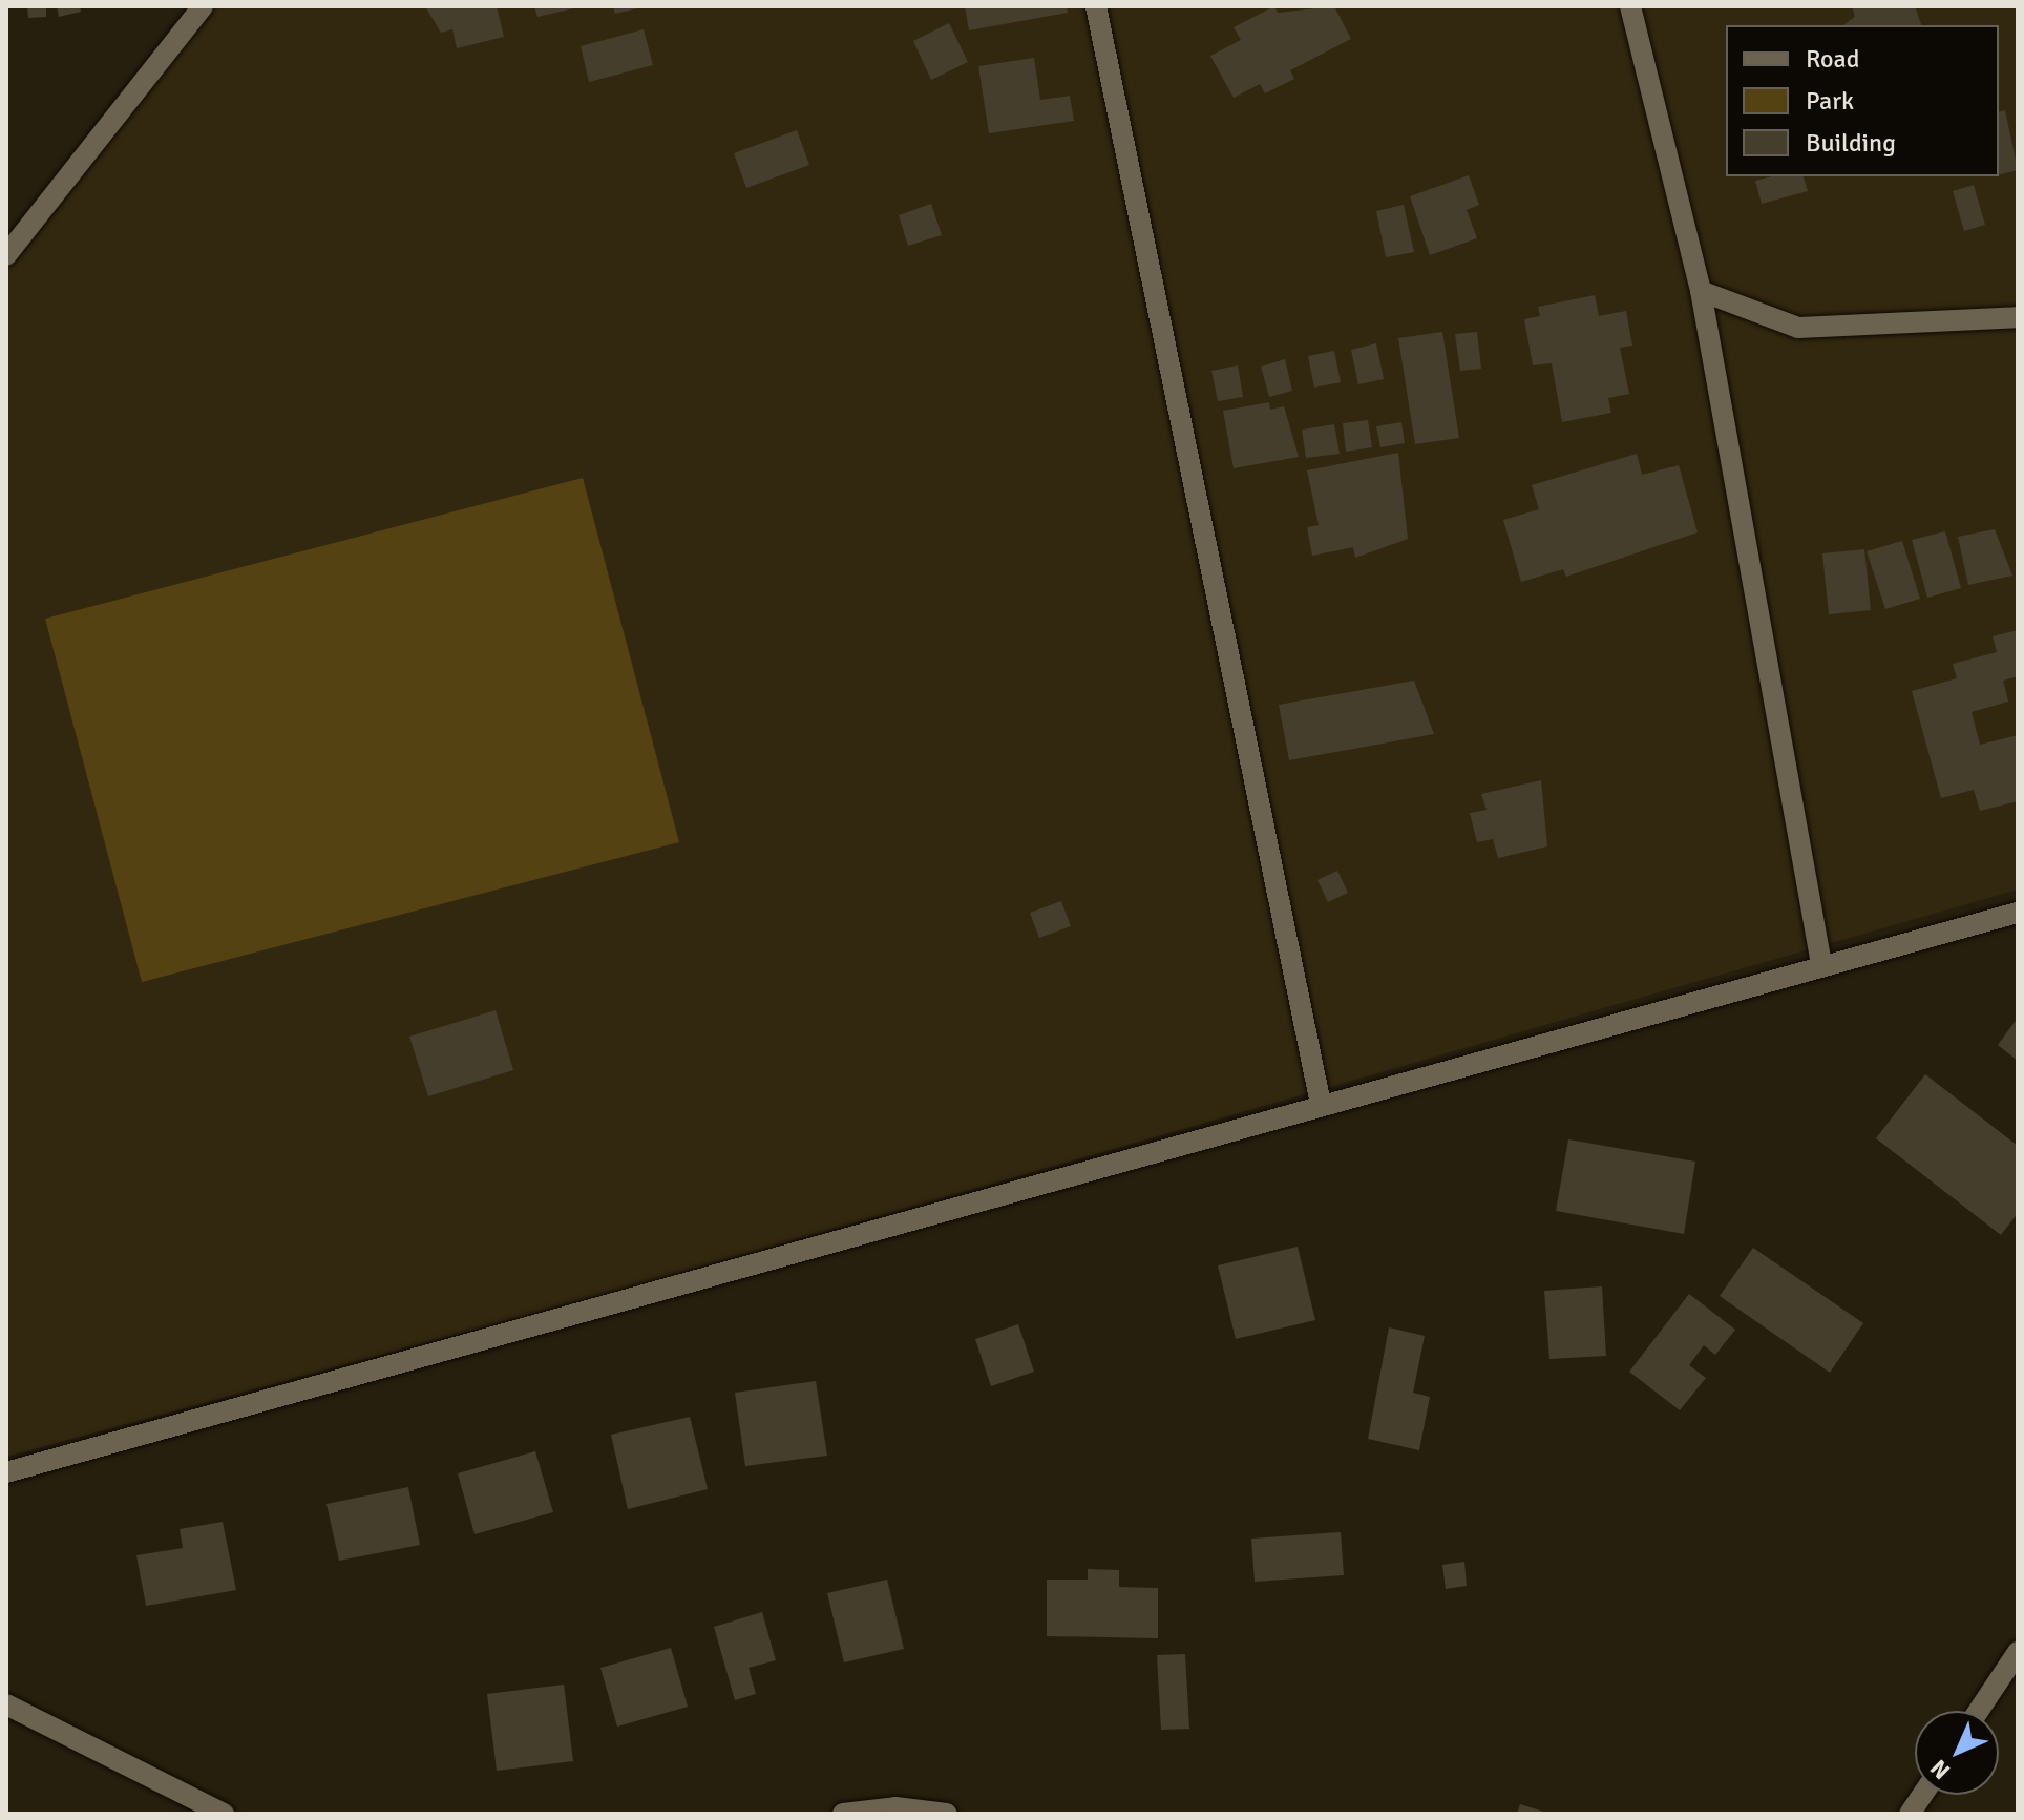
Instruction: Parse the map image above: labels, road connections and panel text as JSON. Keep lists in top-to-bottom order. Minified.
{"legend":["Road","Park","Building"],"north":"bottom left"}
